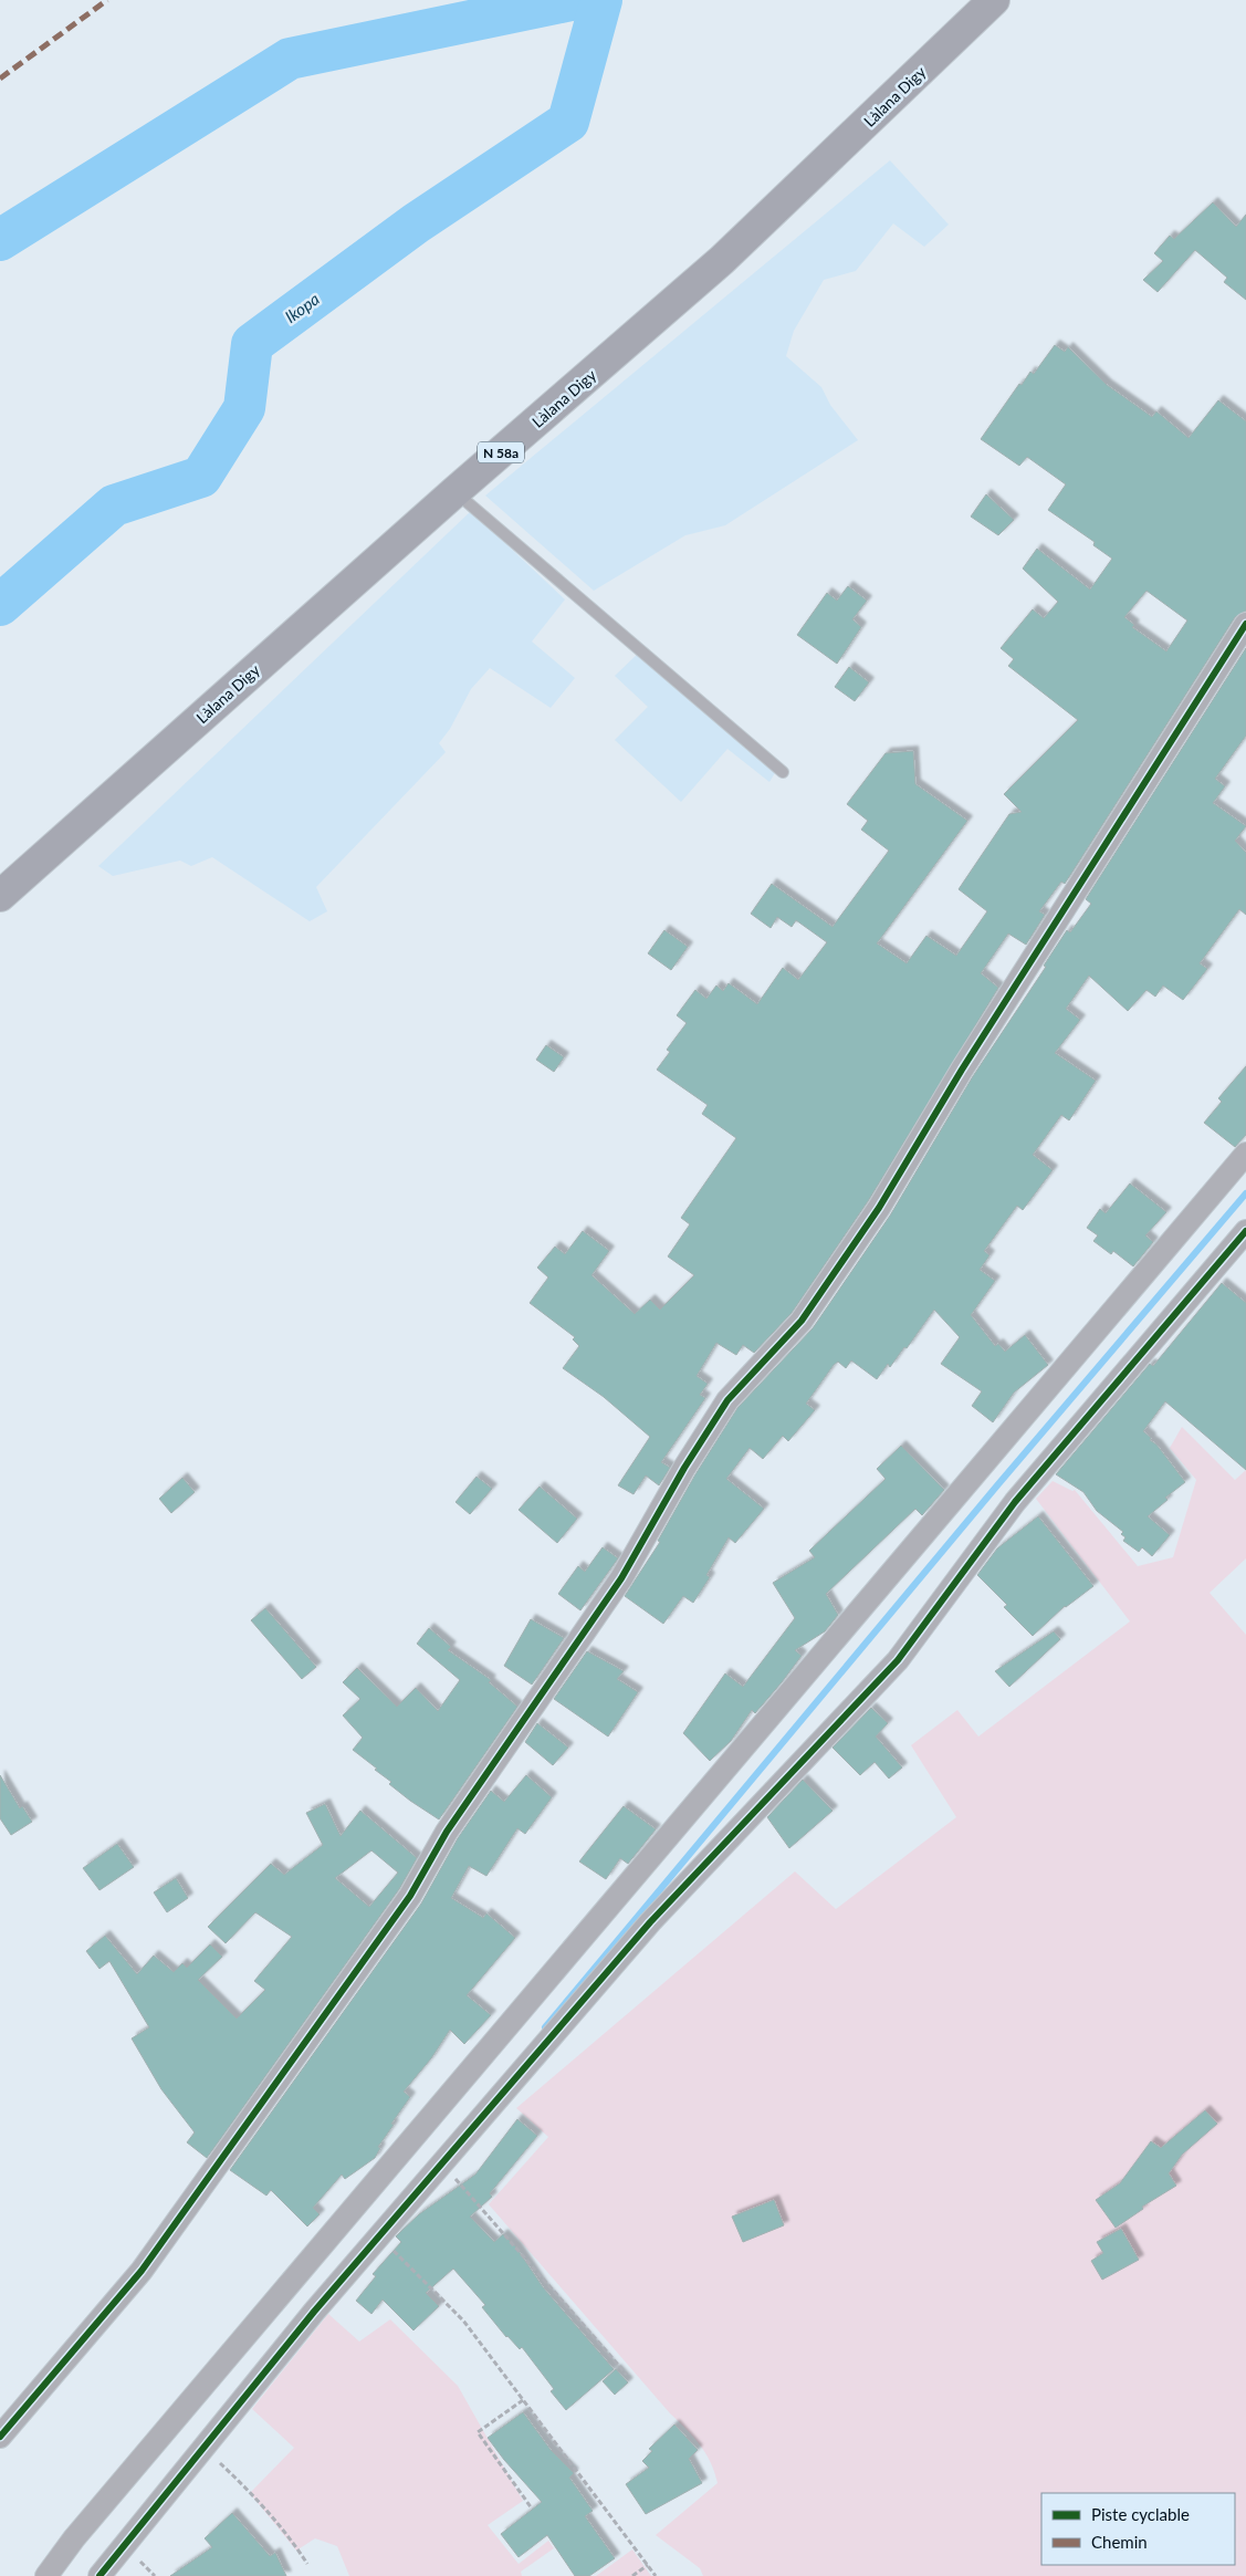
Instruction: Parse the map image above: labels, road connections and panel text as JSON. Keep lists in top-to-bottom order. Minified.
{"streets":{"main road":["Làlana Digy","N 58a"]},"water":["Ikopa"],"legend":["Piste cyclable","Chemin"]}
